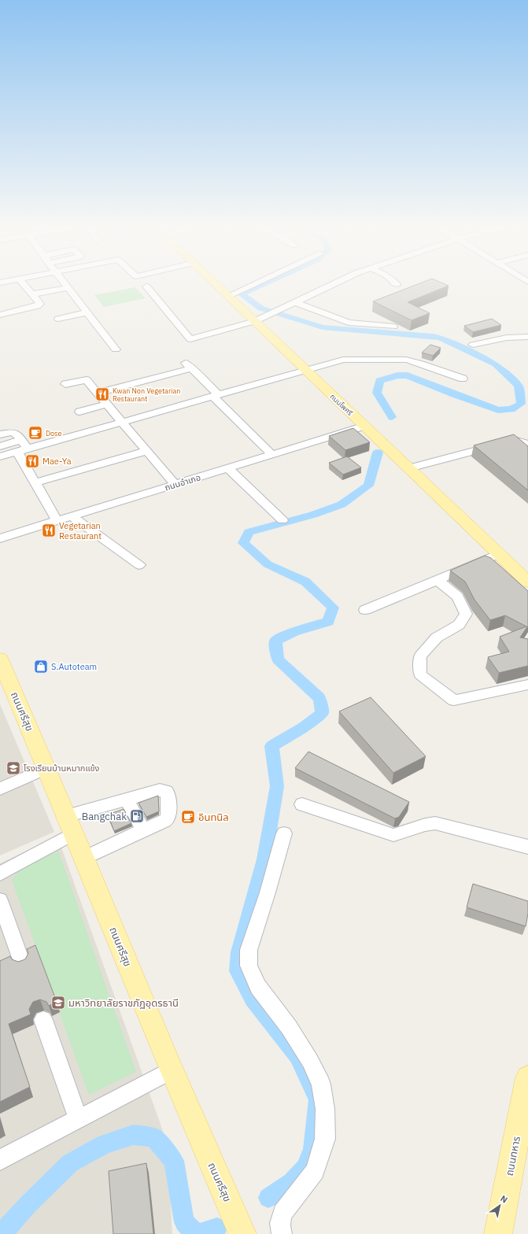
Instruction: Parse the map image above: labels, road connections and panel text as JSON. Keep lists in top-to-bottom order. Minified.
{"streets":{"main road":["ถนนโพศรี","ถนนศรีสุข","ถนนทหาร"],"street":["ถนนอำเภอ"]},"crossings":[["ถนนโพศรี","ถนนอำเภอ"]],"places":{"restaurant":["Kwan Non Vegetarian Restaurant","Mae-Ya","Vegetarian Restaurant"],"cafe":["Dose","อินทนิล"],"shop":["S.Autoteam"],"school or university":["โรงเรียนบ้านหมากแข้ง","มหาวิทยาลัยราชภัฏอุดรธานี"],"fuel station":["Bangchak"]},"north":"top right"}
